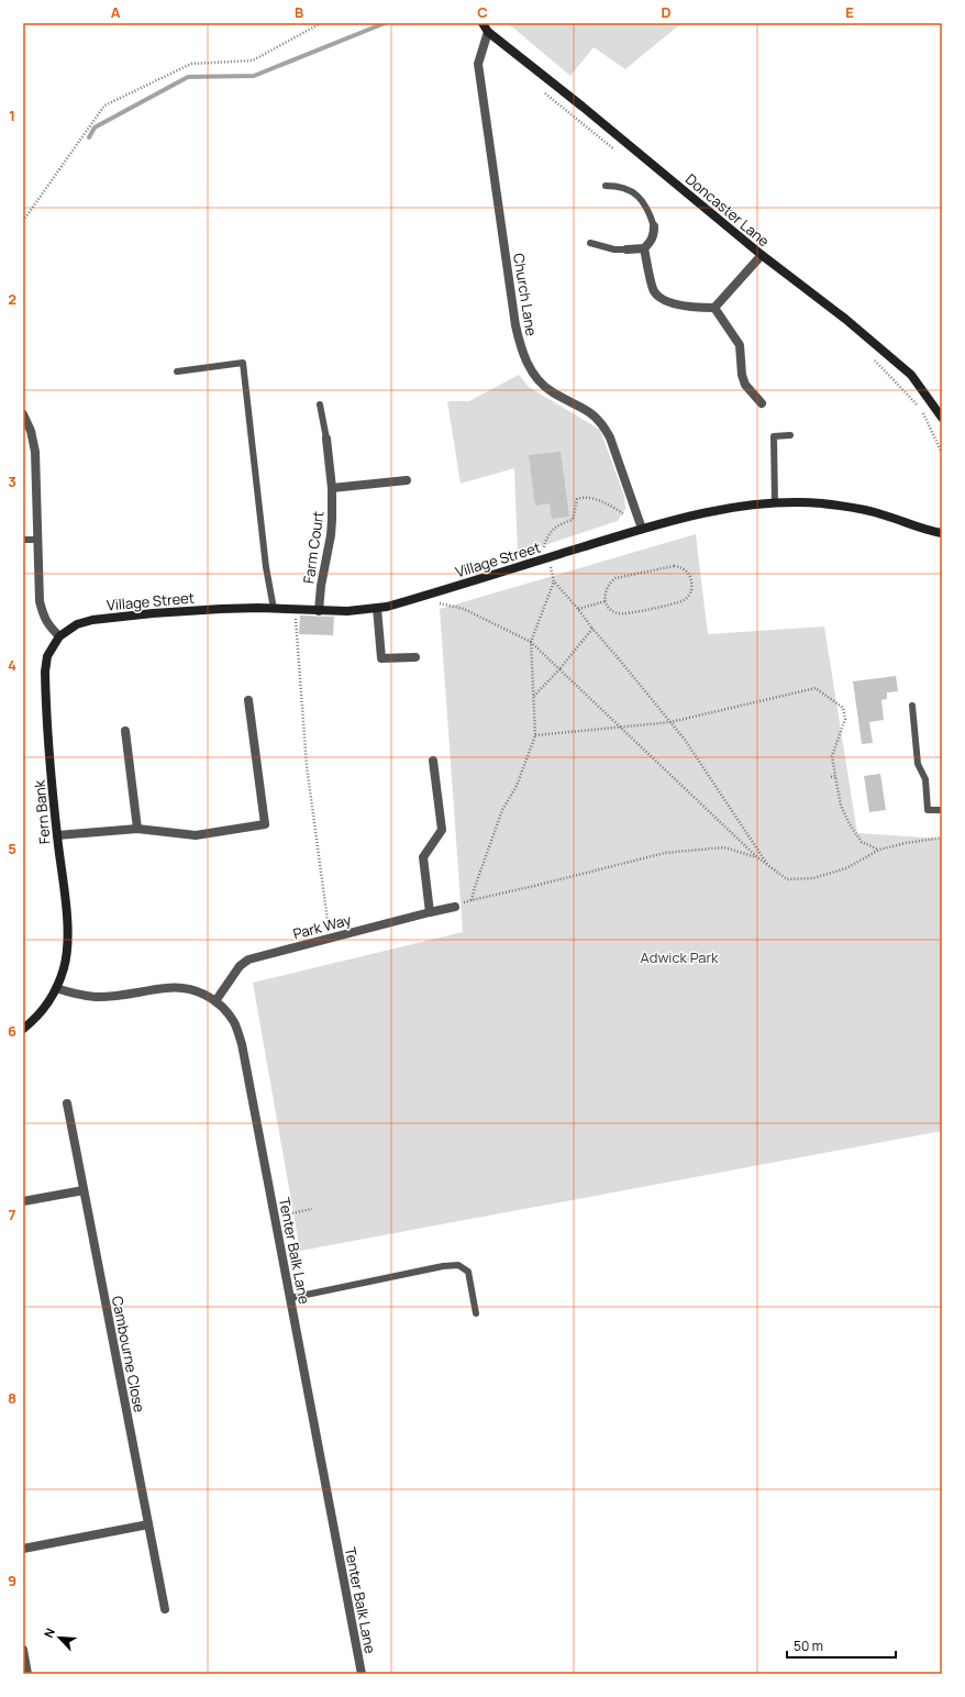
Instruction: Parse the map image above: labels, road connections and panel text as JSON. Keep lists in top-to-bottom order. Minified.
{"streets":{"street":["Doncaster Lane","Church Lane","Farm Court","Village Street","Fern Bank","Park Way","Tenter Balk Lane","Cambourne Close"]},"crossings":[["Doncaster Lane","Church Lane"],["Church Lane","Village Street"],["Farm Court","Village Street"],["Village Street","Fern Bank"],["Fern Bank","Tenter Balk Lane"],["Park Way","Tenter Balk Lane"]],"parks":["Adwick Park"],"scale_bar":"50 m","north":"top left","grid":{"columns":["A","B","C","D","E"],"rows":["1","2","3","4","5","6","7","8","9"]}}
